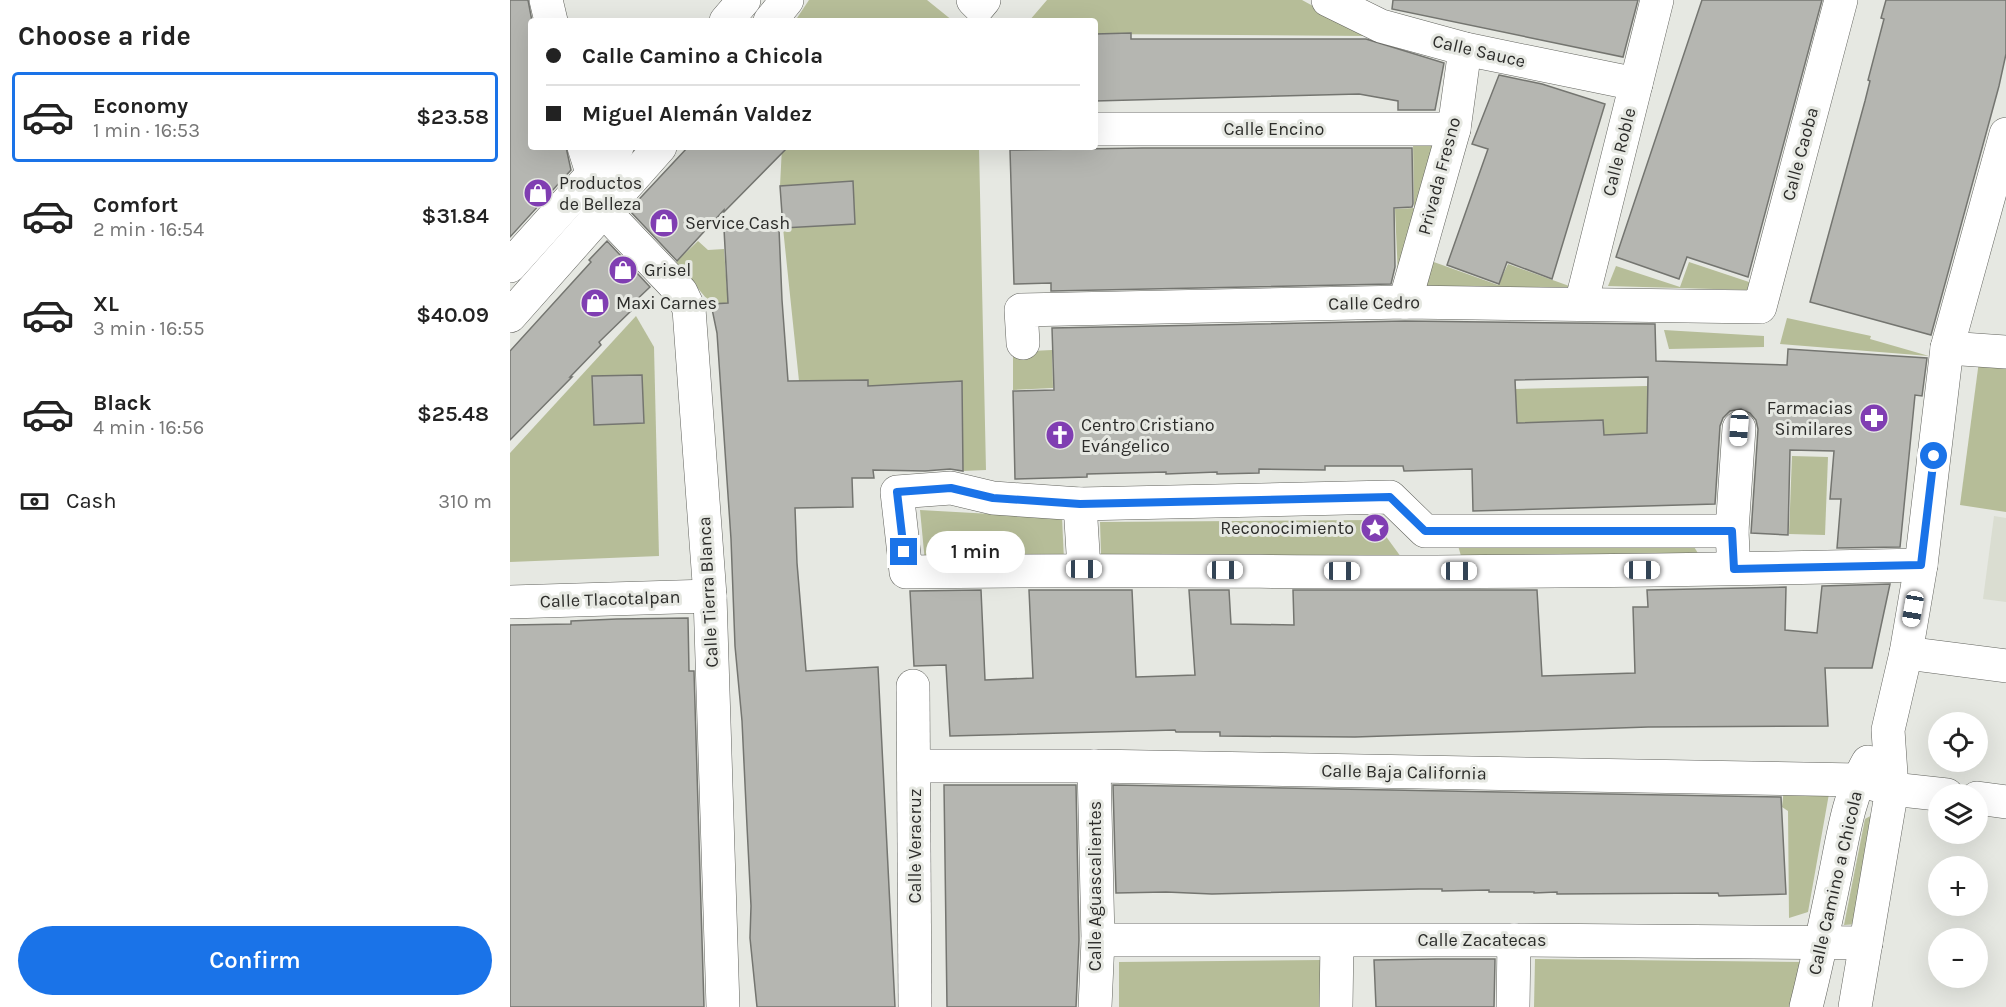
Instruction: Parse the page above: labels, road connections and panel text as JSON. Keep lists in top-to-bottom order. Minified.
{"streets":{"street":["Calle Sauce","Calle Encino","Calle Roble","Calle Caoba","Privada Fresno","Calle Cedro","Calle Tierra Blanca","Calle Tlacotalpan","Calle Baja California","Calle Veracruz","Calle Camino a Chicola","Calle Aguascalientes","Calle Zacatecas"]},"crossings":[["Calle Sauce","Calle Roble"],["Calle Sauce","Privada Fresno"],["Calle Encino","Privada Fresno"],["Calle Roble","Calle Cedro"],["Calle Caoba","Calle Cedro"],["Privada Fresno","Calle Cedro"],["Calle Tierra Blanca","Calle Tlacotalpan"],["Calle Baja California","Calle Veracruz"],["Calle Baja California","Calle Camino a Chicola"],["Calle Baja California","Calle Aguascalientes"],["Calle Camino a Chicola","Calle Zacatecas"],["Calle Aguascalientes","Calle Zacatecas"]],"places":{"shop":["Productos de Belleza","Service Cash","Grisel","Maxi Carnes"],"pharmacy":["Farmacias Similares"],"church":["Centro Cristiano Evángelico"],"place":["Reconocimiento"]},"page":{"heading":"Choose a ride","banner":["Calle Camino a Chicola","Miguel Alemán Valdez"],"list":[{"name":"Economy","note":"1 min · 16:53","value":"$23.58"},{"name":"Comfort","note":"2 min · 16:54","value":"$31.84"},{"name":"XL","note":"3 min · 16:55","value":"$40.09"},{"name":"Black","note":"4 min · 16:56","value":"$25.48"}],"pay":["Cash","310 m"],"bubble":"1 min","map_buttons":["+","−"],"buttons":"Confirm"}}
